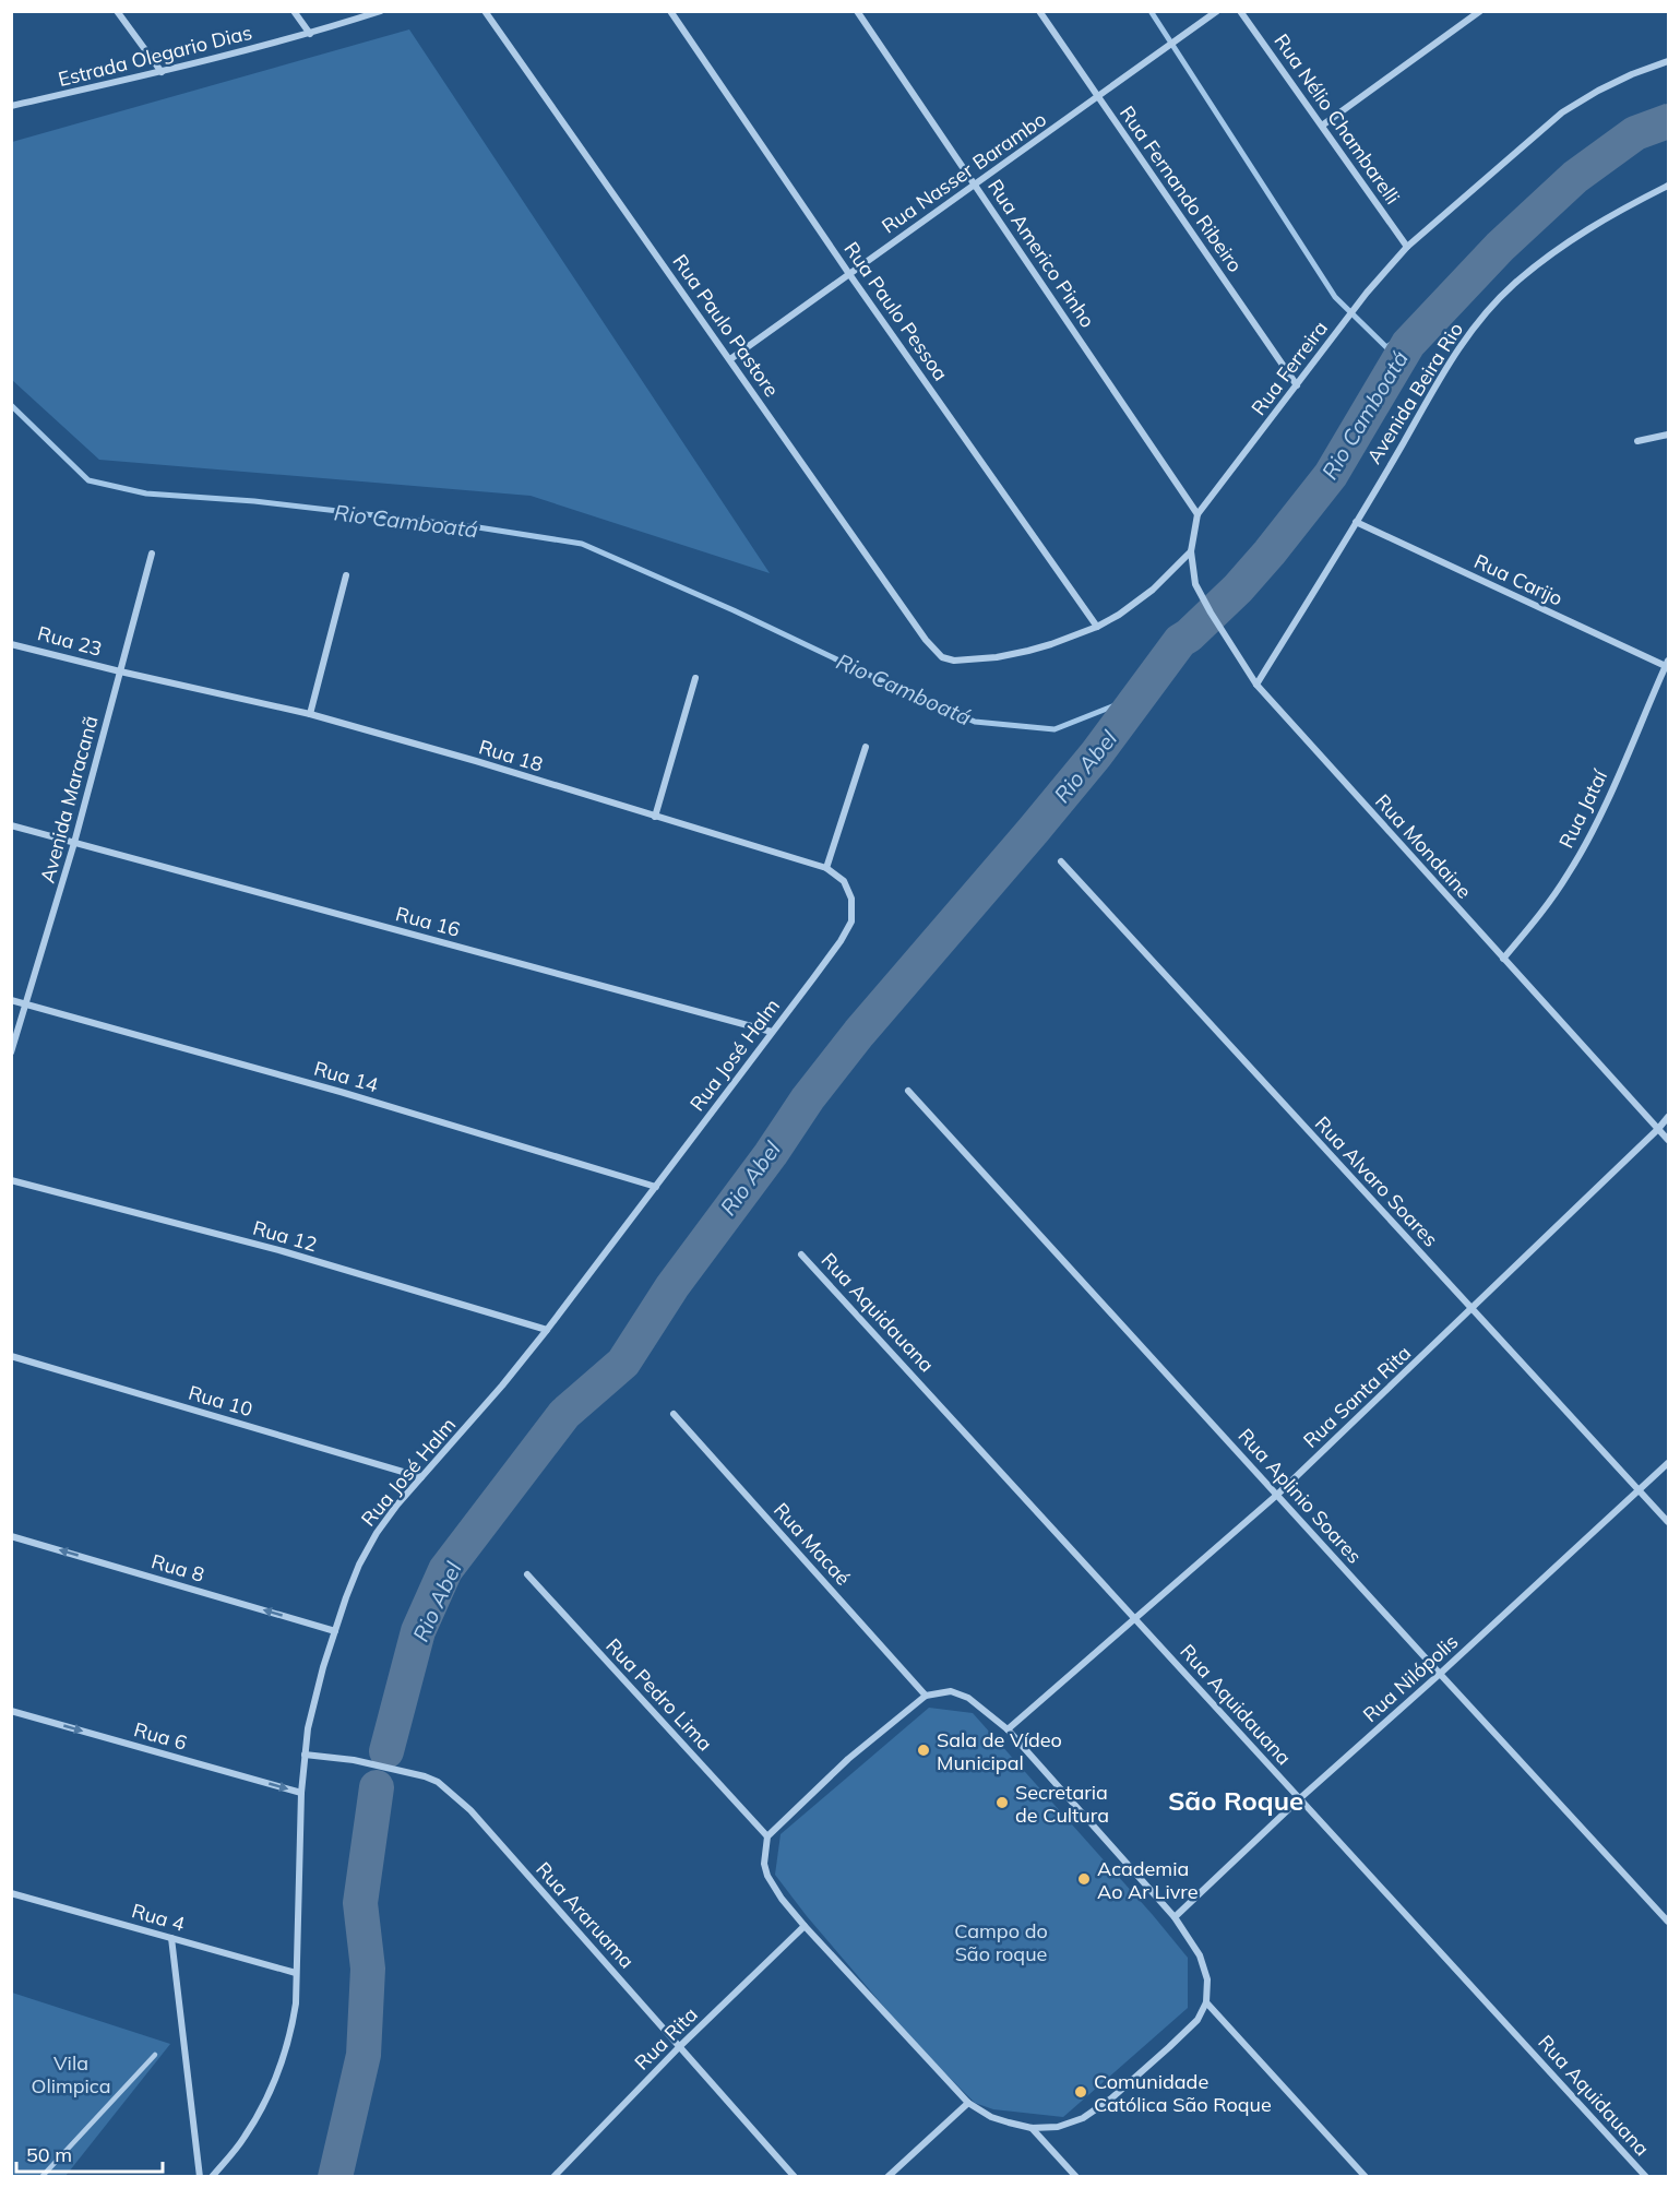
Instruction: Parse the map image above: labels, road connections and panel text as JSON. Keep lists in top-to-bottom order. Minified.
{"streets":{"street":["Estrada Olegario Dias","Rua Nélio Chambarelli","Rua Nasser Barambo","Rua Fernando Ribeiro","Rua Americo Pinho","Rua Paulo Pessoa","Rua Paulo Pastore","Rua Ferreira","Avenida Beira Rio","Rua Carijo","Rua 23","Rua 18","Avenida Maracanã","Rua Jataí","Rua Mondaine","Rua 16","Rua José Halm","Rua 14","Rua Alvaro Soares","Rua 12","Rua Aquidauana","Rua Santa Rita","Rua 10","Rua Aplinio Soares","Rua Macaé","Rua 8","Rua Nilópolis","Rua Pedro Lima","Rua 6","Rua Araruama","Rua 4","Rua Rita"]},"crossings":[["Rua Nélio Chambarelli","Rua Ferreira"],["Rua Nasser Barambo","Rua Fernando Ribeiro"],["Rua Nasser Barambo","Rua Americo Pinho"],["Rua Nasser Barambo","Rua Paulo Pessoa"],["Rua Nasser Barambo","Rua Paulo Pastore"],["Rua Fernando Ribeiro","Rua Ferreira"],["Rua Americo Pinho","Rua Ferreira"],["Rua Paulo Pessoa","Rua Paulo Pastore"],["Rua Ferreira","Rua Mondaine"],["Avenida Beira Rio","Rua Carijo"],["Avenida Beira Rio","Rua Mondaine"],["Rua Carijo","Rua Jataí"],["Rua 23","Rua 18"],["Rua 23","Avenida Maracanã"],["Rua 18","Avenida Maracanã"],["Rua 18","Rua José Halm"],["Avenida Maracanã","Rua 16"],["Avenida Maracanã","Rua 14"],["Rua Jataí","Rua Mondaine"],["Rua Mondaine","Rua Santa Rita"],["Rua 16","Rua José Halm"],["Rua José Halm","Rua 14"],["Rua José Halm","Rua 12"],["Rua José Halm","Rua 10"],["Rua José Halm","Rua 8"],["Rua José Halm","Rua 6"],["Rua José Halm","Rua Araruama"],["Rua José Halm","Rua 4"],["Rua Alvaro Soares","Rua Santa Rita"],["Rua Alvaro Soares","Rua Nilópolis"],["Rua Aquidauana","Rua Santa Rita"],["Rua Aquidauana","Rua Nilópolis"],["Rua Santa Rita","Rua Aplinio Soares"],["Rua Aplinio Soares","Rua Nilópolis"],["Rua Araruama","Rua Rita"]],"one_way":["Rua 8","Rua 6"],"districts":["São Roque"],"water":["Rio Camboatá","Rio Abel"],"parks":["Campo do São roque","Vila Olimpica"],"places":["Sala de Vídeo Municipal","Secretaria de Cultura","Academia Ao Ar Livre","Comunidade Católica São Roque"],"scale_bar":"50 m"}
